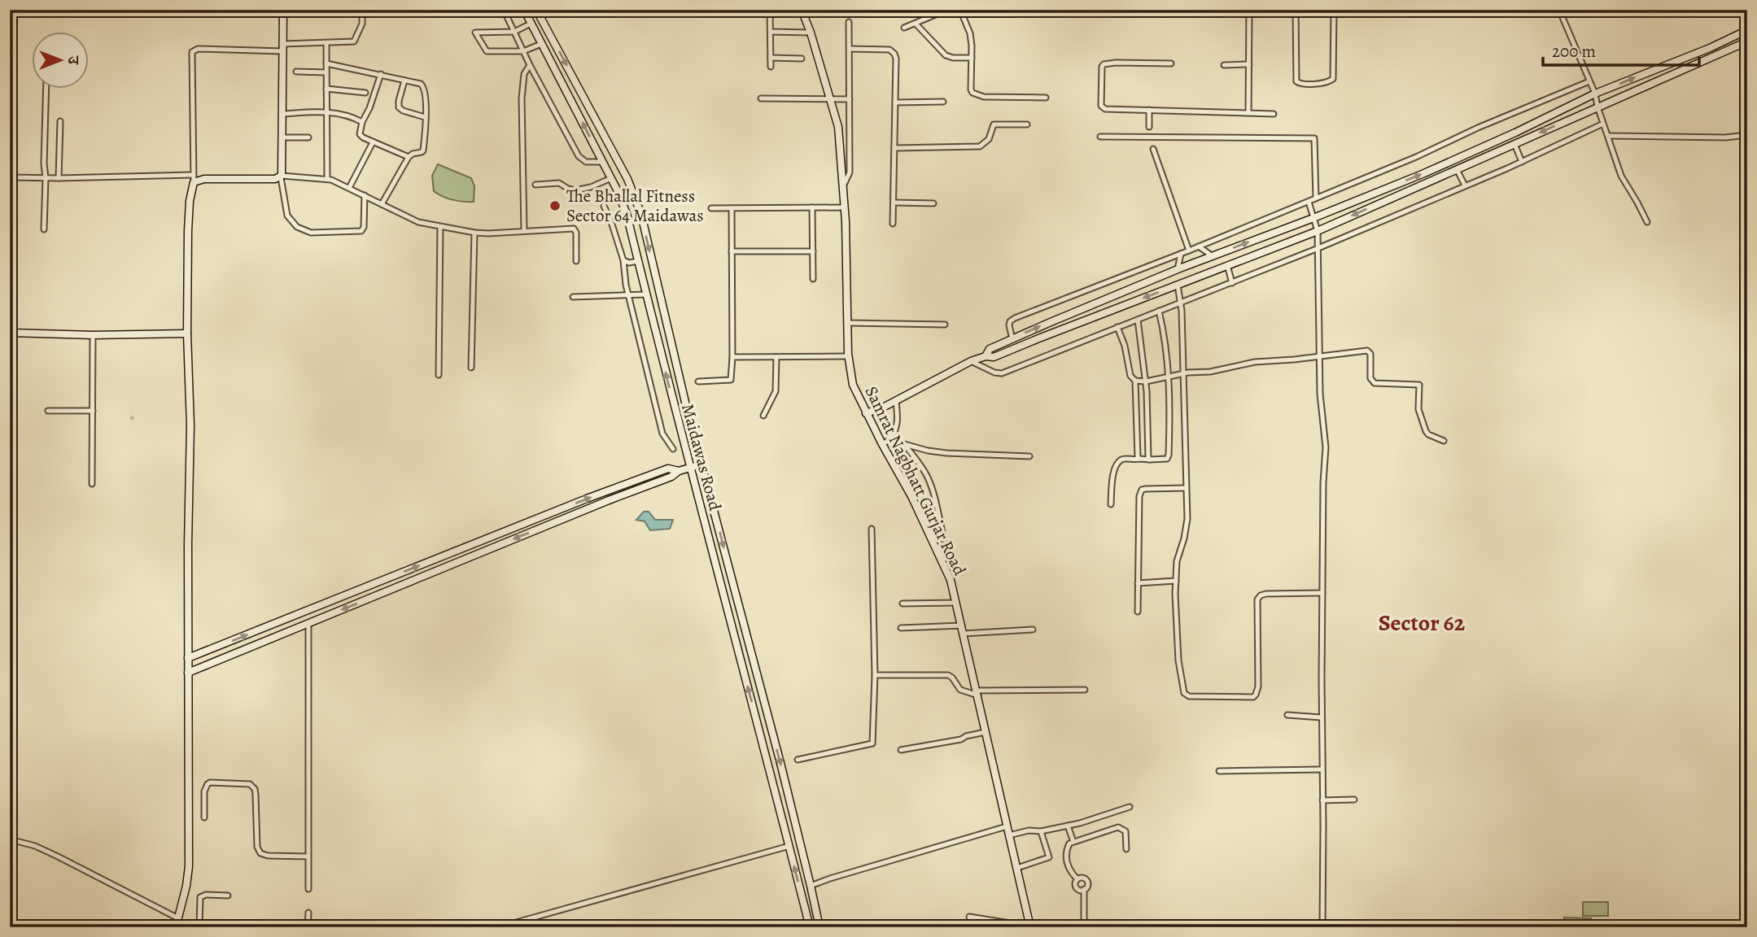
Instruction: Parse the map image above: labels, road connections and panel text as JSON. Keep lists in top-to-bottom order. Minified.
{"streets":{"street":["Maidawas Road","Samrat Nagbhatt Gurjar Road"]},"districts":["Sector 62"],"places":["The Bhallal Fitness Sector 64 Maidawas"],"scale_bar":"200 m","north":"right"}
